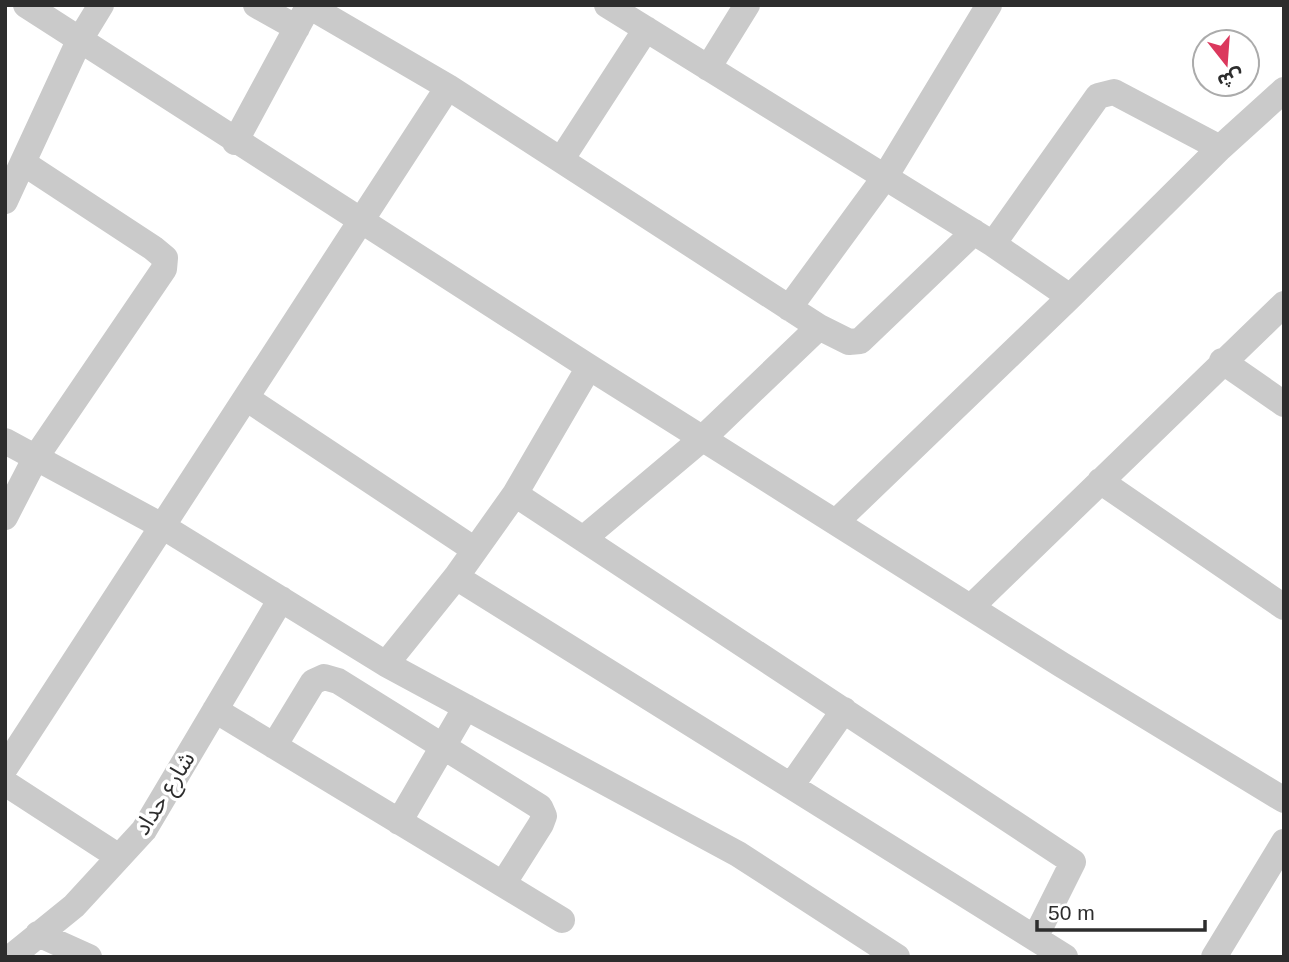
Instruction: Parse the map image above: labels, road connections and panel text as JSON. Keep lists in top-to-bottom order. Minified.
{"streets":{"street":["شارع حداد"]},"scale_bar":"50 m","north":"bottom"}
